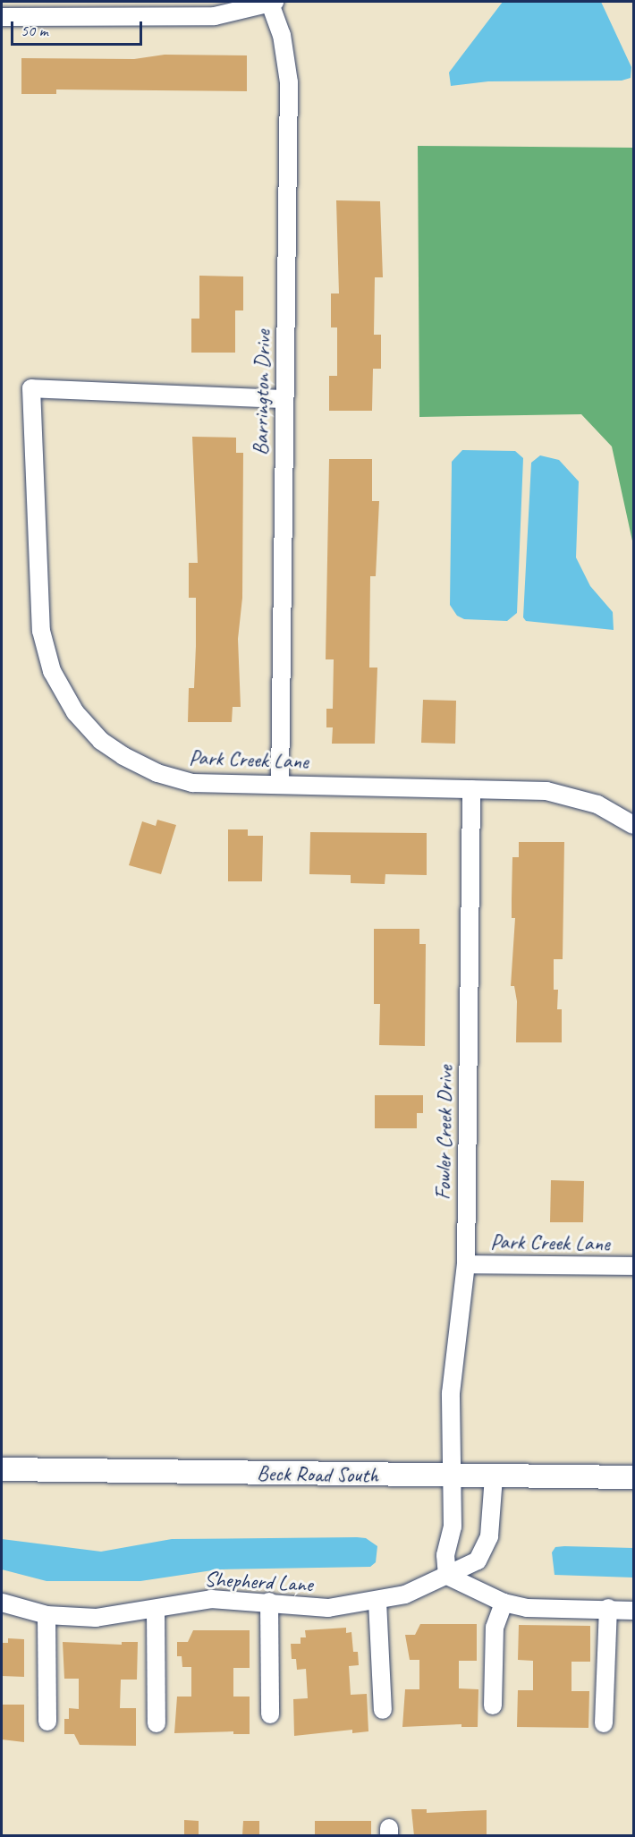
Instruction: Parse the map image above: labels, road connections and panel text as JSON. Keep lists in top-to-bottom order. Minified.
{"streets":{"main road":["Beck Road South"],"street":["Barrington Drive","Park Creek Lane","Fowler Creek Drive","Shepherd Lane"]},"crossings":[["Barrington Drive","Park Creek Lane"],["Park Creek Lane","Fowler Creek Drive"],["Fowler Creek Drive","Beck Road South"],["Beck Road South","Shepherd Lane"]],"scale_bar":"50 m"}
